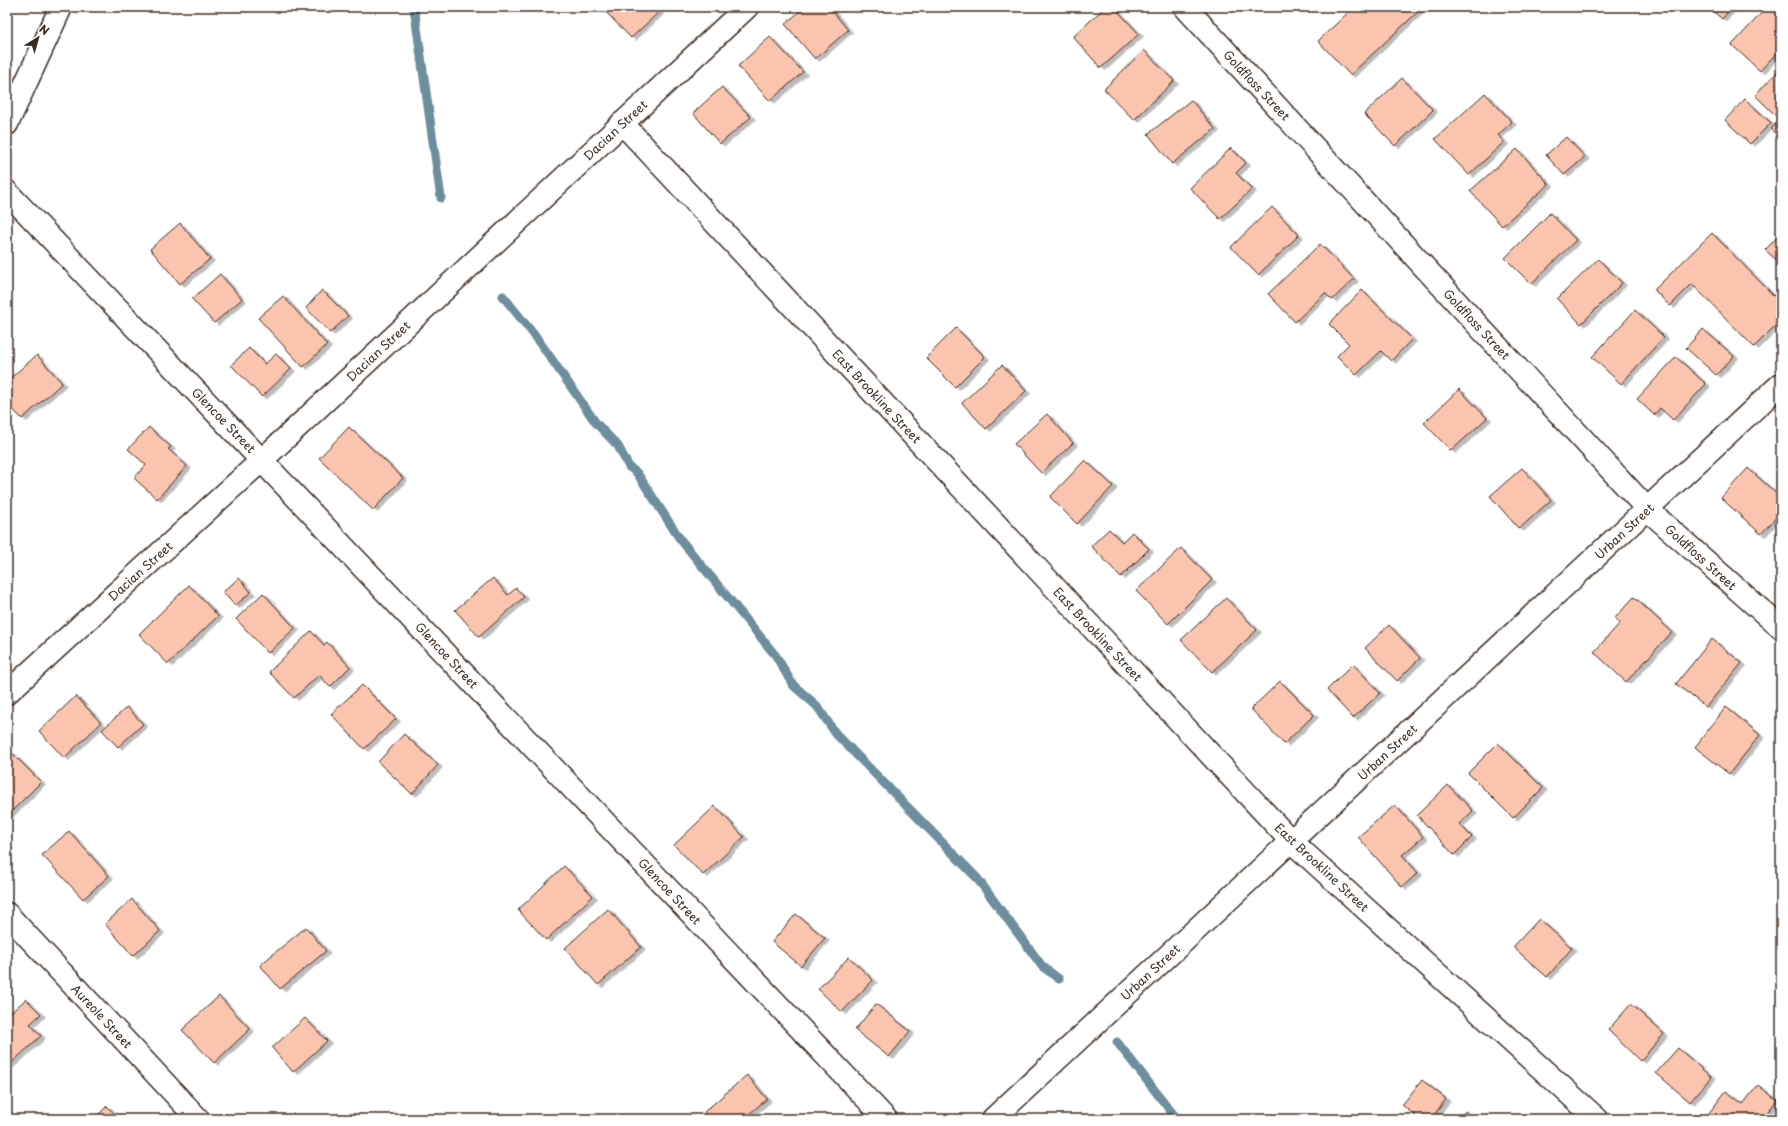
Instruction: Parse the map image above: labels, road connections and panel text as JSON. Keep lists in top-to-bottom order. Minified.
{"streets":{"street":["Goldfloss Street","Dacian Street","East Brookline Street","Glencoe Street","Urban Street","Aureole Street"]},"crossings":[["Goldfloss Street","Urban Street"],["Dacian Street","East Brookline Street"],["Dacian Street","Glencoe Street"],["East Brookline Street","Urban Street"]],"north":"top right"}
